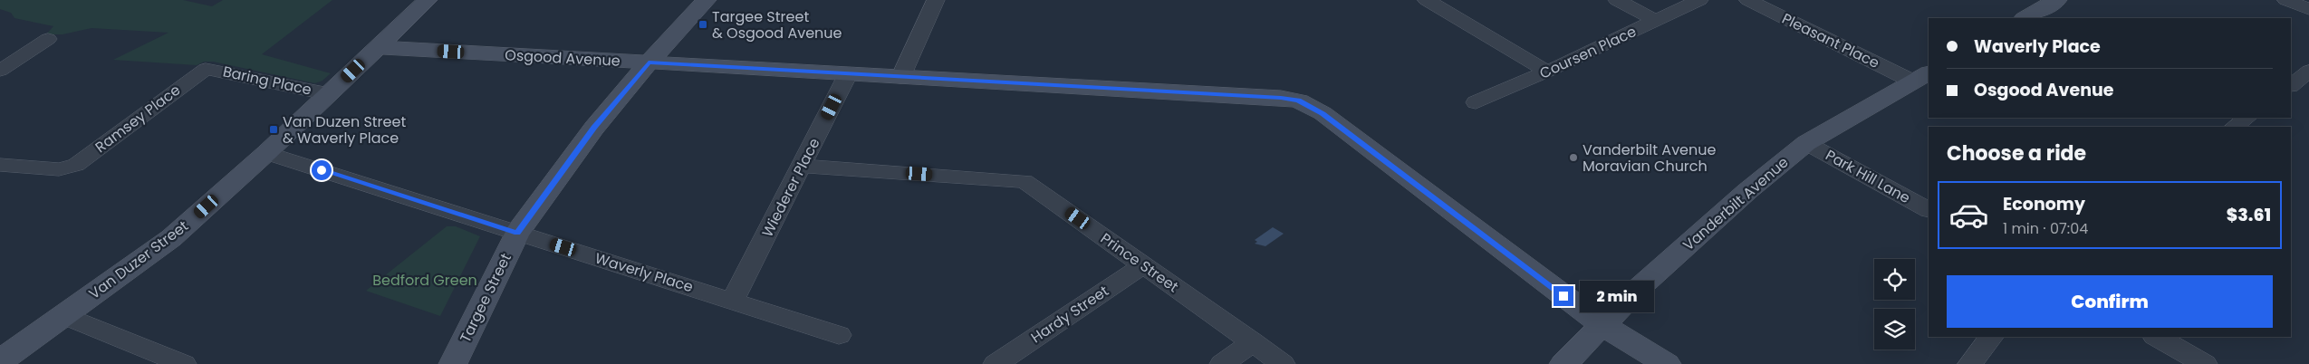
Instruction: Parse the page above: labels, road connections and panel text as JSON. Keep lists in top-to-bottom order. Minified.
{"streets":{"street":["Pleasant Place","Coursen Place","Osgood Avenue","Baring Place","Ramsey Place","Park Hill Lane","Wiederer Place","Vanderbilt Avenue","Van Duzer Street","Prince Street","Waverly Place","Targee Street","Hardy Street"]},"crossings":[["Pleasant Place","Vanderbilt Avenue"],["Osgood Avenue","Wiederer Place"],["Osgood Avenue","Vanderbilt Avenue"],["Osgood Avenue","Van Duzer Street"],["Osgood Avenue","Targee Street"],["Baring Place","Ramsey Place"],["Baring Place","Van Duzer Street"],["Park Hill Lane","Vanderbilt Avenue"],["Wiederer Place","Prince Street"],["Wiederer Place","Waverly Place"],["Van Duzer Street","Waverly Place"],["Prince Street","Hardy Street"],["Waverly Place","Targee Street"]],"parks":["Bedford Green"],"places":{"transit":["Targee Street & Osgood Avenue","Van Duzen Street & Waverly Place"],"other":["Vanderbilt Avenue Moravian Church"]},"page":{"banner":["Waverly Place","Osgood Avenue"],"heading":"Choose a ride","list":[{"name":"Economy","note":"1 min · 07:04","value":"$3.61"}],"buttons":"Confirm","bubble":"2 min"}}
